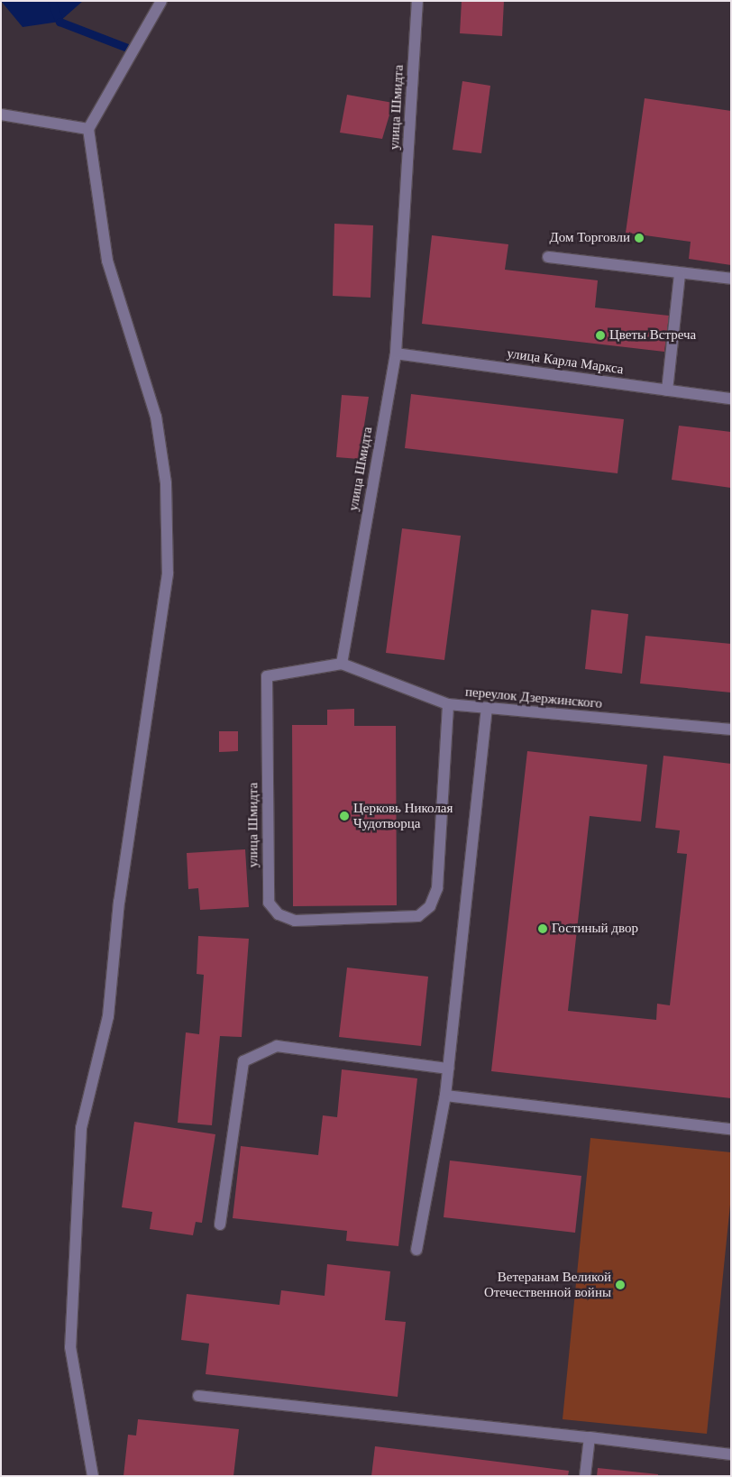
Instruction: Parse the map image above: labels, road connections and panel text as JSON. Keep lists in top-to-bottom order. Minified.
{"streets":{"street":["улица Шмидта","улица Карла Маркса","переулок Дзержинского"]},"crossings":[["улица Шмидта","улица Карла Маркса"],["улица Шмидта","переулок Дзержинского"]],"places":["Дом Торговли","Цветы Встреча","Церковь Николая Чудотворца","Гостиный двор","Ветеранам Великой Отечественной войны"]}
